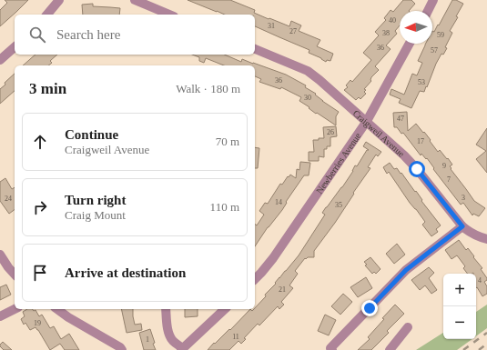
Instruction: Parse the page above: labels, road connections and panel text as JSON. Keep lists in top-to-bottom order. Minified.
{"streets":{"street":["Craigweil Avenue","Newberries Avenue"]},"crossings":[["Craigweil Avenue","Newberries Avenue"]],"house_numbers":["40","31","27","38","59","36","57","36","53","30","47","26","17","9","7","3","24","14","35","4","21","19","11","1"],"north":"left","page":{"search":"Search here","heading":["3 min","Walk · 180 m"],"list":[["Continue","Craigweil Avenue","70 m"],["Turn right","Craig Mount","110 m"],"Arrive at destination"],"map_buttons":["+","−"]}}
